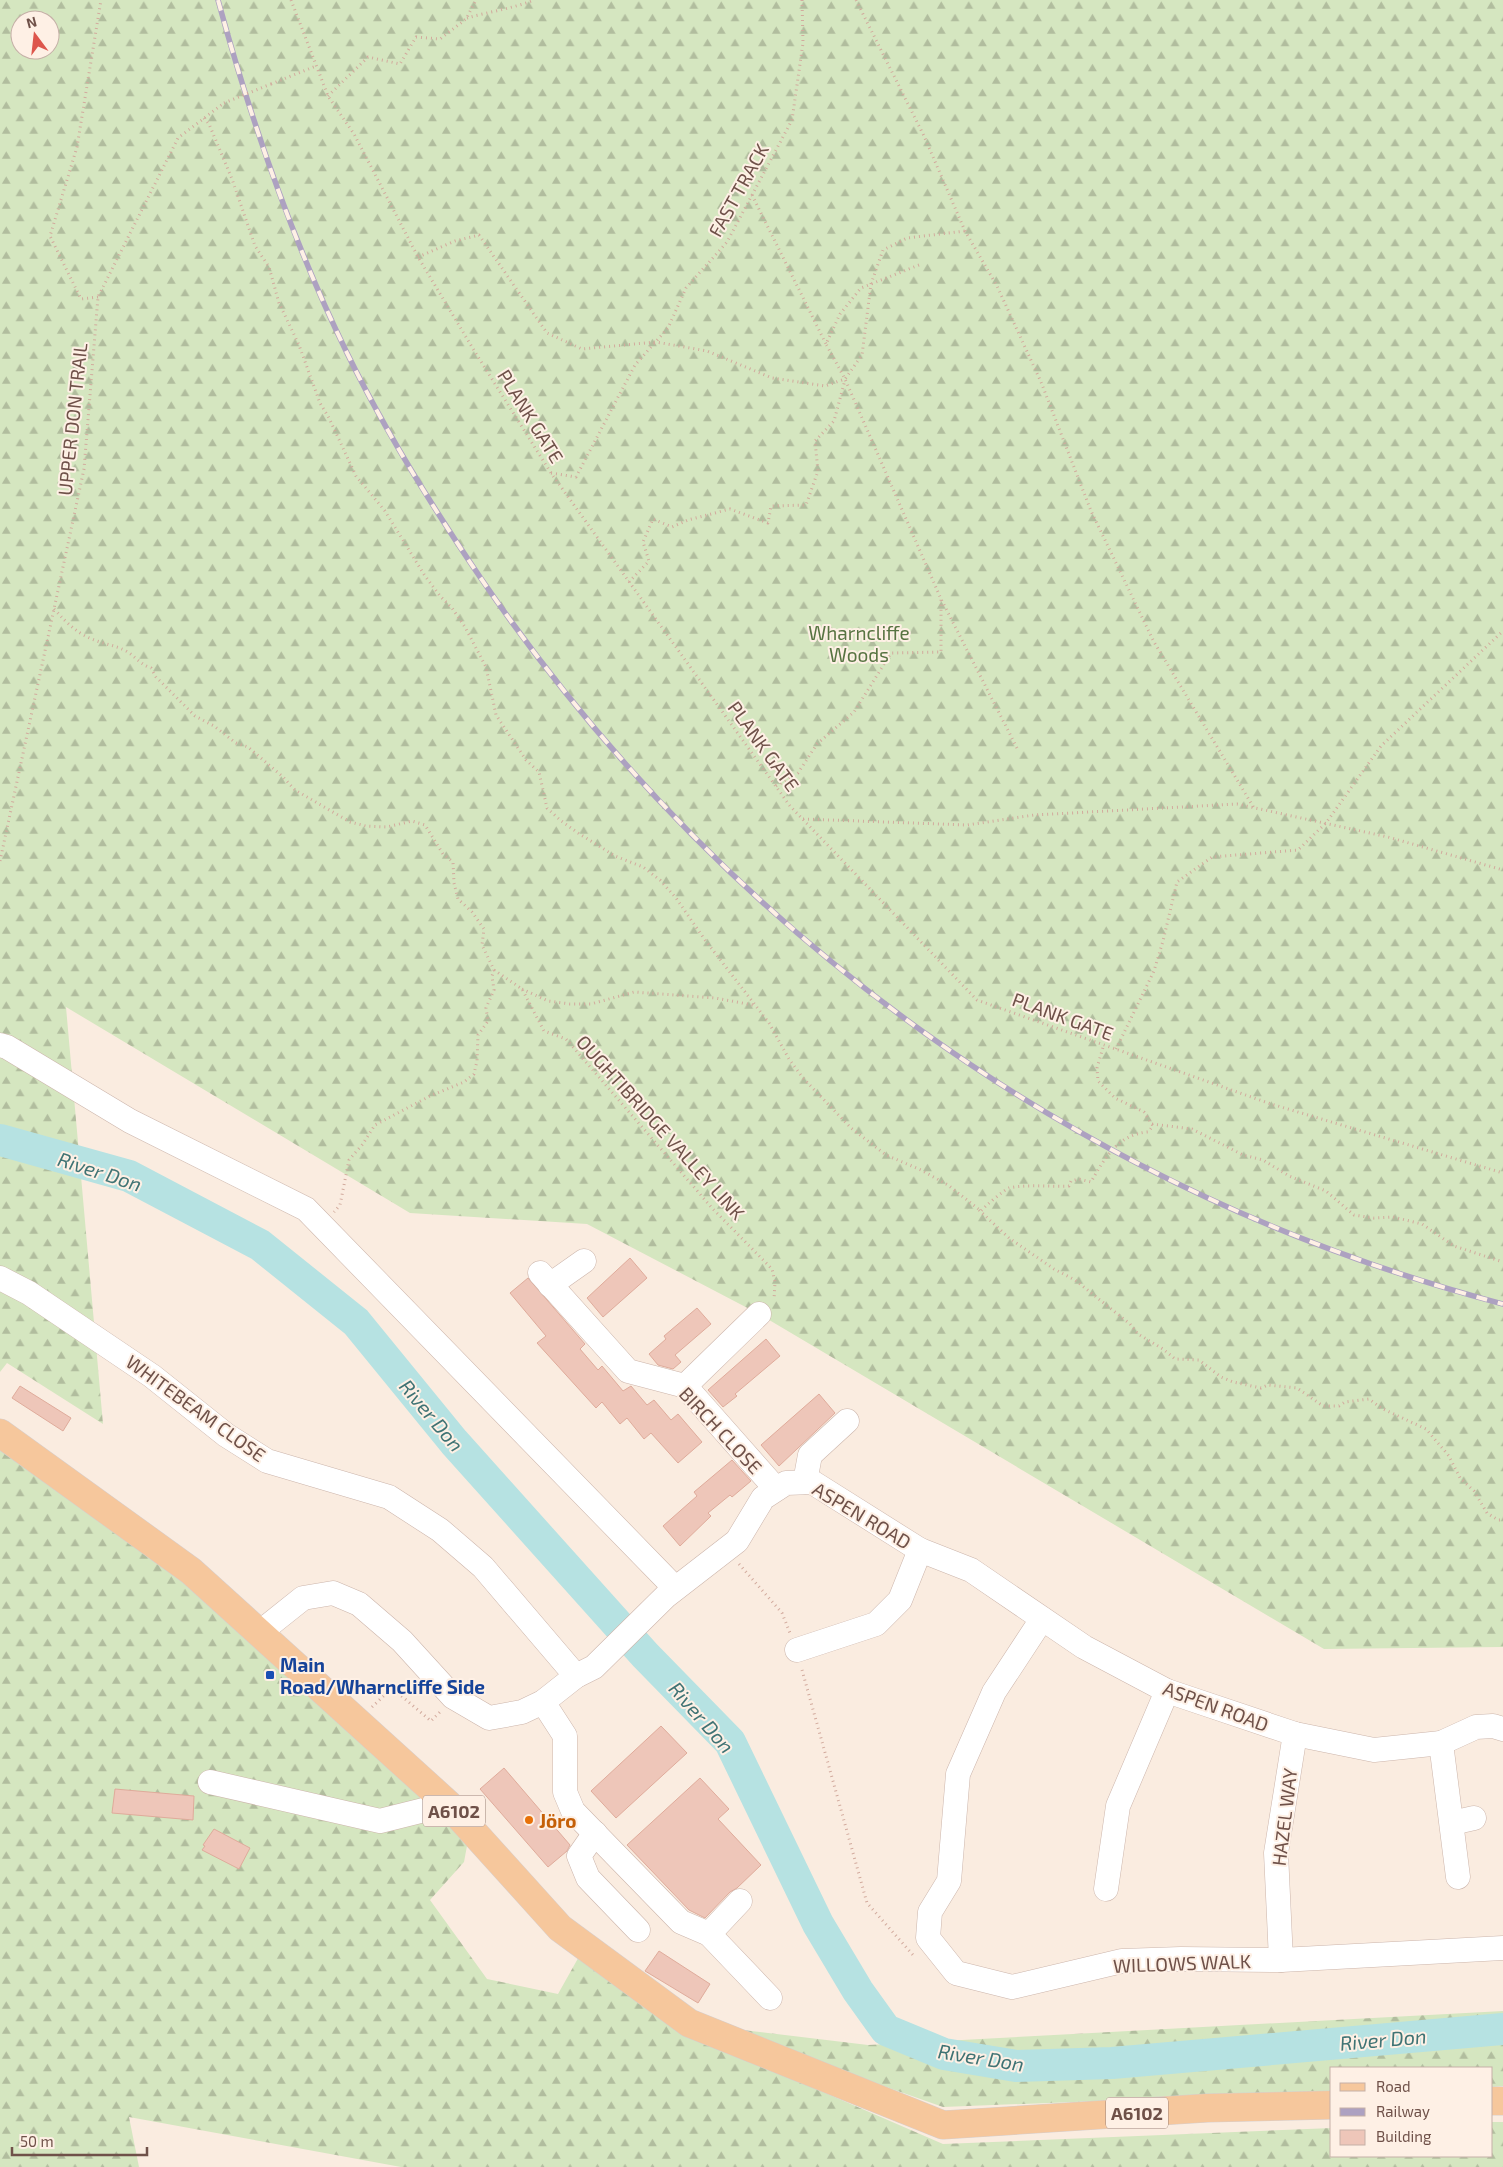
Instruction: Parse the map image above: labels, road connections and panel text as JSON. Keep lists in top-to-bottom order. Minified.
{"streets":{"main road":["A6102"],"street":["WHITEBEAM CLOSE","BIRCH CLOSE","ASPEN ROAD","HAZEL WAY","WILLOWS WALK"],"path":["FAST TRACK","PLANK GATE","UPPER DON TRAIL","OUGHTIBRIDGE VALLEY LINK"]},"crossings":[["FAST TRACK","PLANK GATE"],["PLANK GATE","UPPER DON TRAIL"],["WHITEBEAM CLOSE","ASPEN ROAD"],["BIRCH CLOSE","ASPEN ROAD"],["ASPEN ROAD","A6102"],["ASPEN ROAD","HAZEL WAY"],["ASPEN ROAD","WILLOWS WALK"],["HAZEL WAY","WILLOWS WALK"]],"water":["River Don"],"parks":["Wharncliffe Woods"],"places":{"transit":["Main Road/Wharncliffe Side"],"other":["Jöro"]},"legend":["Road","Railway","Building"],"scale_bar":"50 m","north":"top"}
